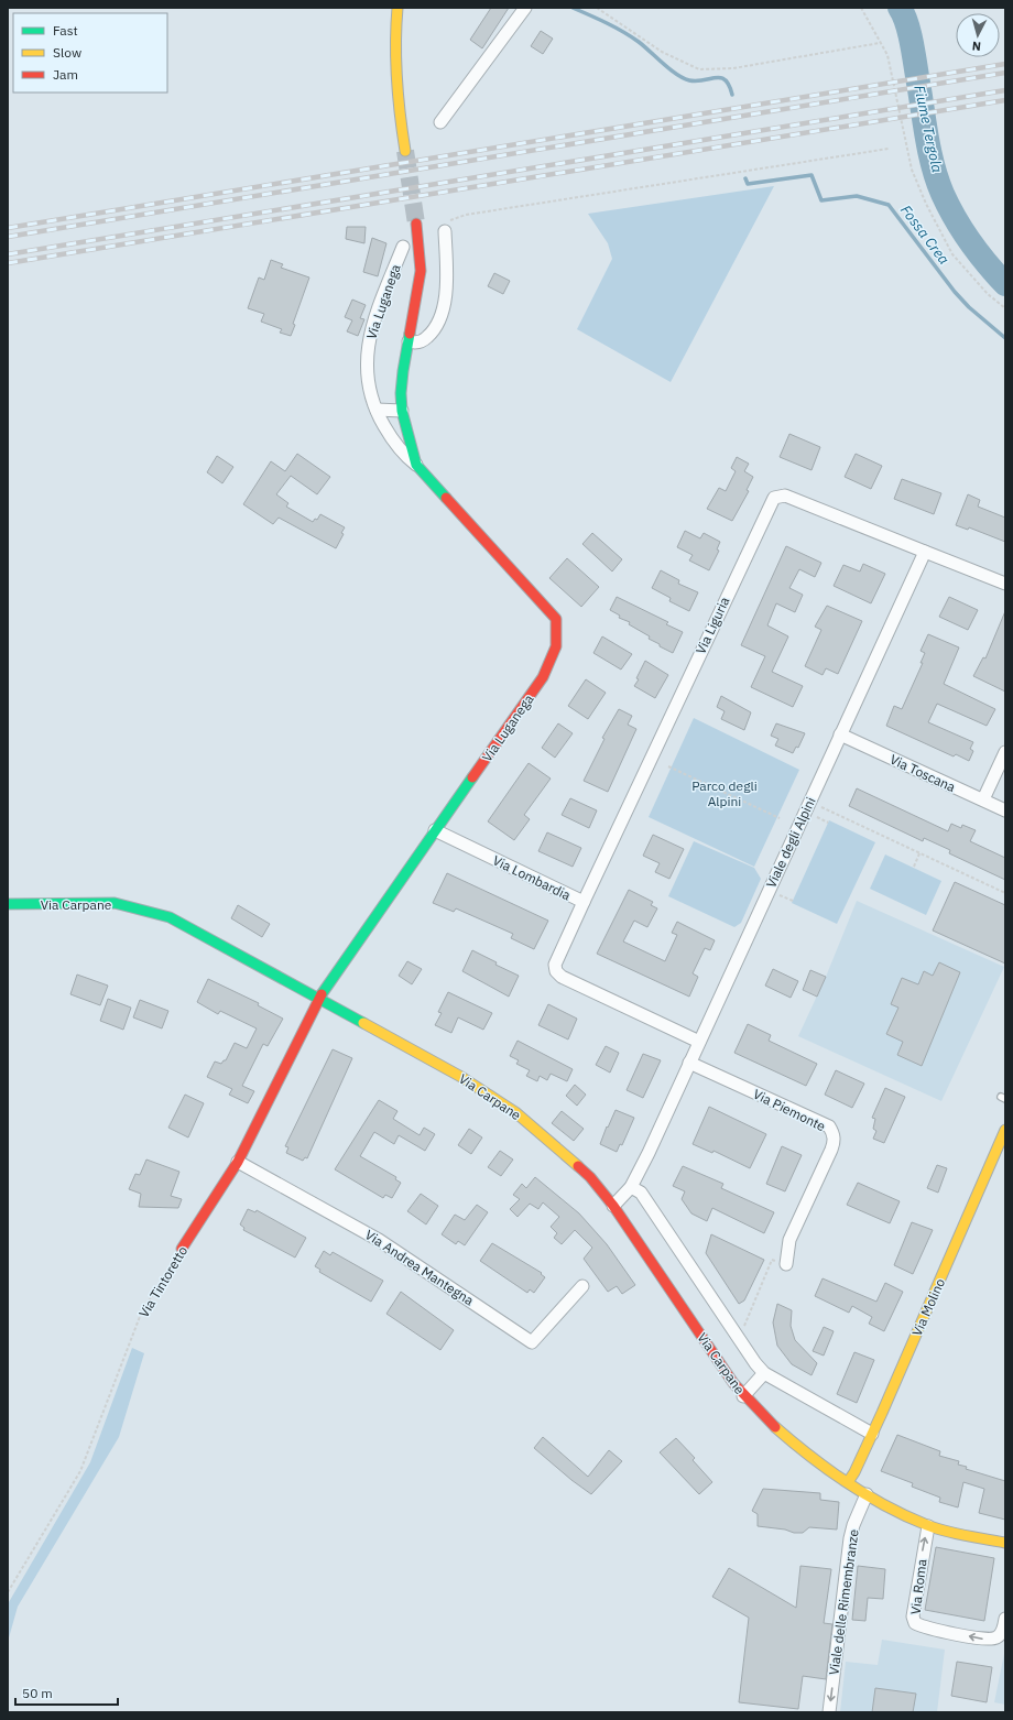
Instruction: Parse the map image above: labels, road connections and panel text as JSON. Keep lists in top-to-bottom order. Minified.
{"streets":{"street":["Via Luganega","Via Liguria","Via Toscana","Viale degli Alpini","Via Lombardia","Via Carpane","Via Piemonte","Via Andrea Mantegna","Via Tintoretto","Via Molino","Via Roma","Viale delle Rimembranze"]},"crossings":[["Via Luganega","Via Lombardia"],["Via Luganega","Via Carpane"],["Via Luganega","Via Tintoretto"],["Via Liguria","Viale degli Alpini"],["Via Liguria","Via Lombardia"],["Via Toscana","Viale degli Alpini"],["Viale degli Alpini","Via Lombardia"],["Viale degli Alpini","Via Carpane"],["Viale degli Alpini","Via Piemonte"],["Via Carpane","Via Tintoretto"],["Via Carpane","Via Molino"],["Via Andrea Mantegna","Via Tintoretto"]],"one_way":["Viale delle Rimembranze"],"water":["Fiume Tergola","Fossa Crea"],"parks":["Parco degli Alpini"],"legend":["Fast","Slow","Jam"],"scale_bar":"50 m","north":"bottom"}
